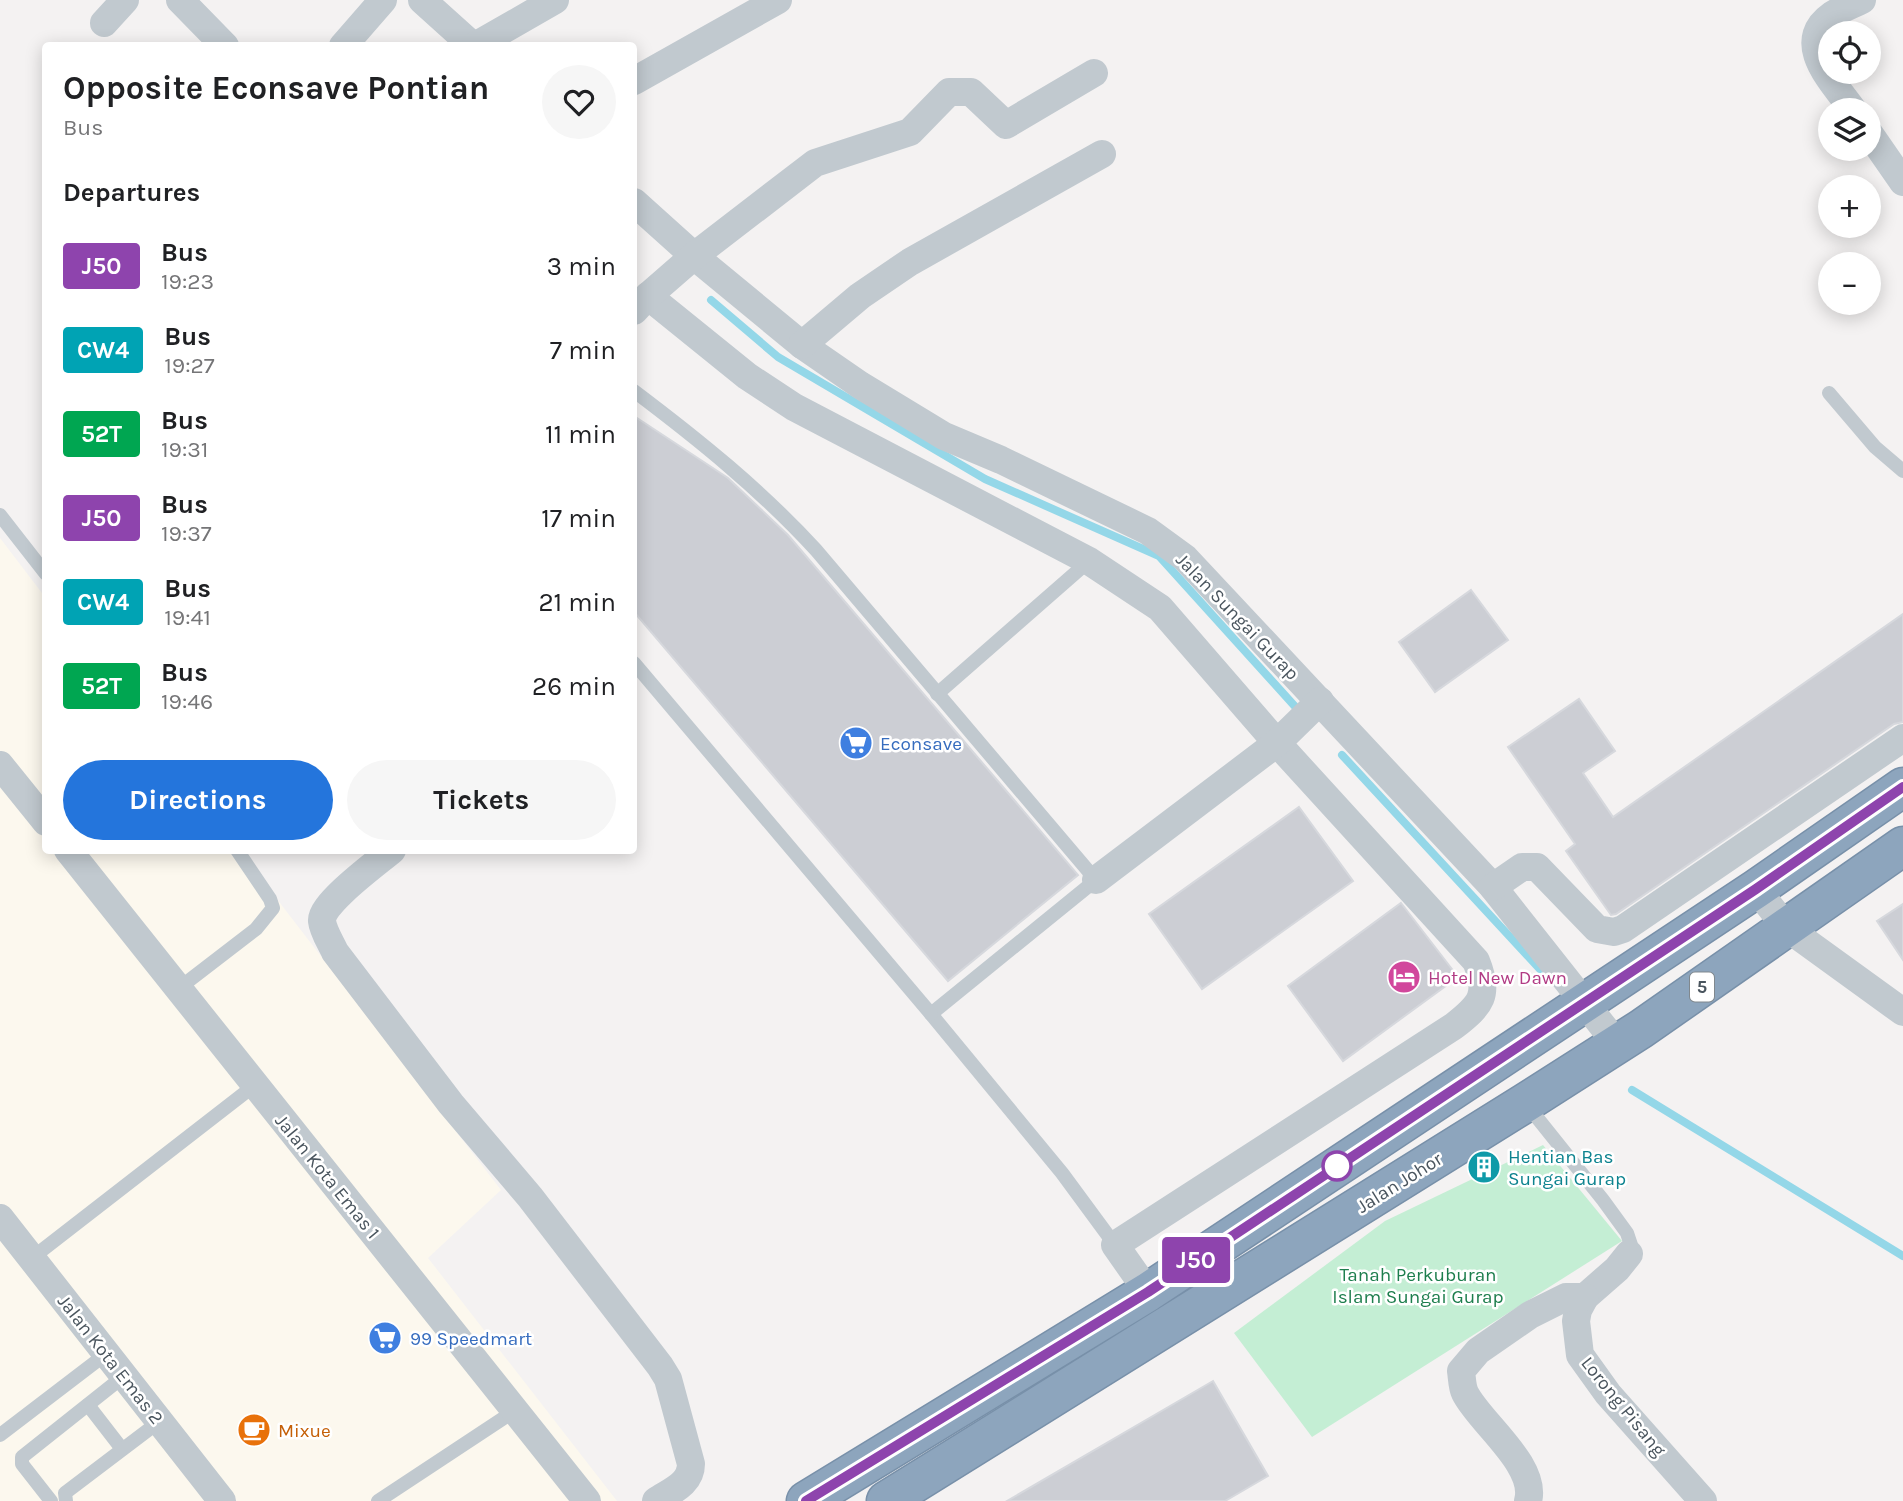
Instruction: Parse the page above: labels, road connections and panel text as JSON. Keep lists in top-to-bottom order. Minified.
{"streets":{"highway":["5","Jalan Johor"],"street":["Jalan Sungai Gurap","Jalan Kota Emas 1","Jalan Kota Emas 2","Lorong Pisang"]},"crossings":[["Jalan Sungai Gurap","Jalan Johor"]],"parks":["Tanah Perkuburan Islam Sungai Gurap"],"places":{"supermarket":["Econsave","99 Speedmart"],"hotel":["Hotel New Dawn"],"building":["Hentian Bas Sungai Gurap"],"cafe":["Mixue"]},"lines":["bus line J50"],"page":{"on_map":"J50","map_buttons":["+","−"],"heading":[["Opposite Econsave Pontian","Bus"],"Departures"],"list":[{"mark":"J50","name":"Bus","note":"19:23","value":"3 min"},{"mark":"CW4","name":"Bus","note":"19:27","value":"7 min"},{"mark":"52T","name":"Bus","note":"19:31","value":"11 min"},{"mark":"J50","name":"Bus","note":"19:37","value":"17 min"},{"mark":"CW4","name":"Bus","note":"19:41","value":"21 min"},{"mark":"52T","name":"Bus","note":"19:46","value":"26 min"}],"buttons":["Directions","Tickets"]}}
